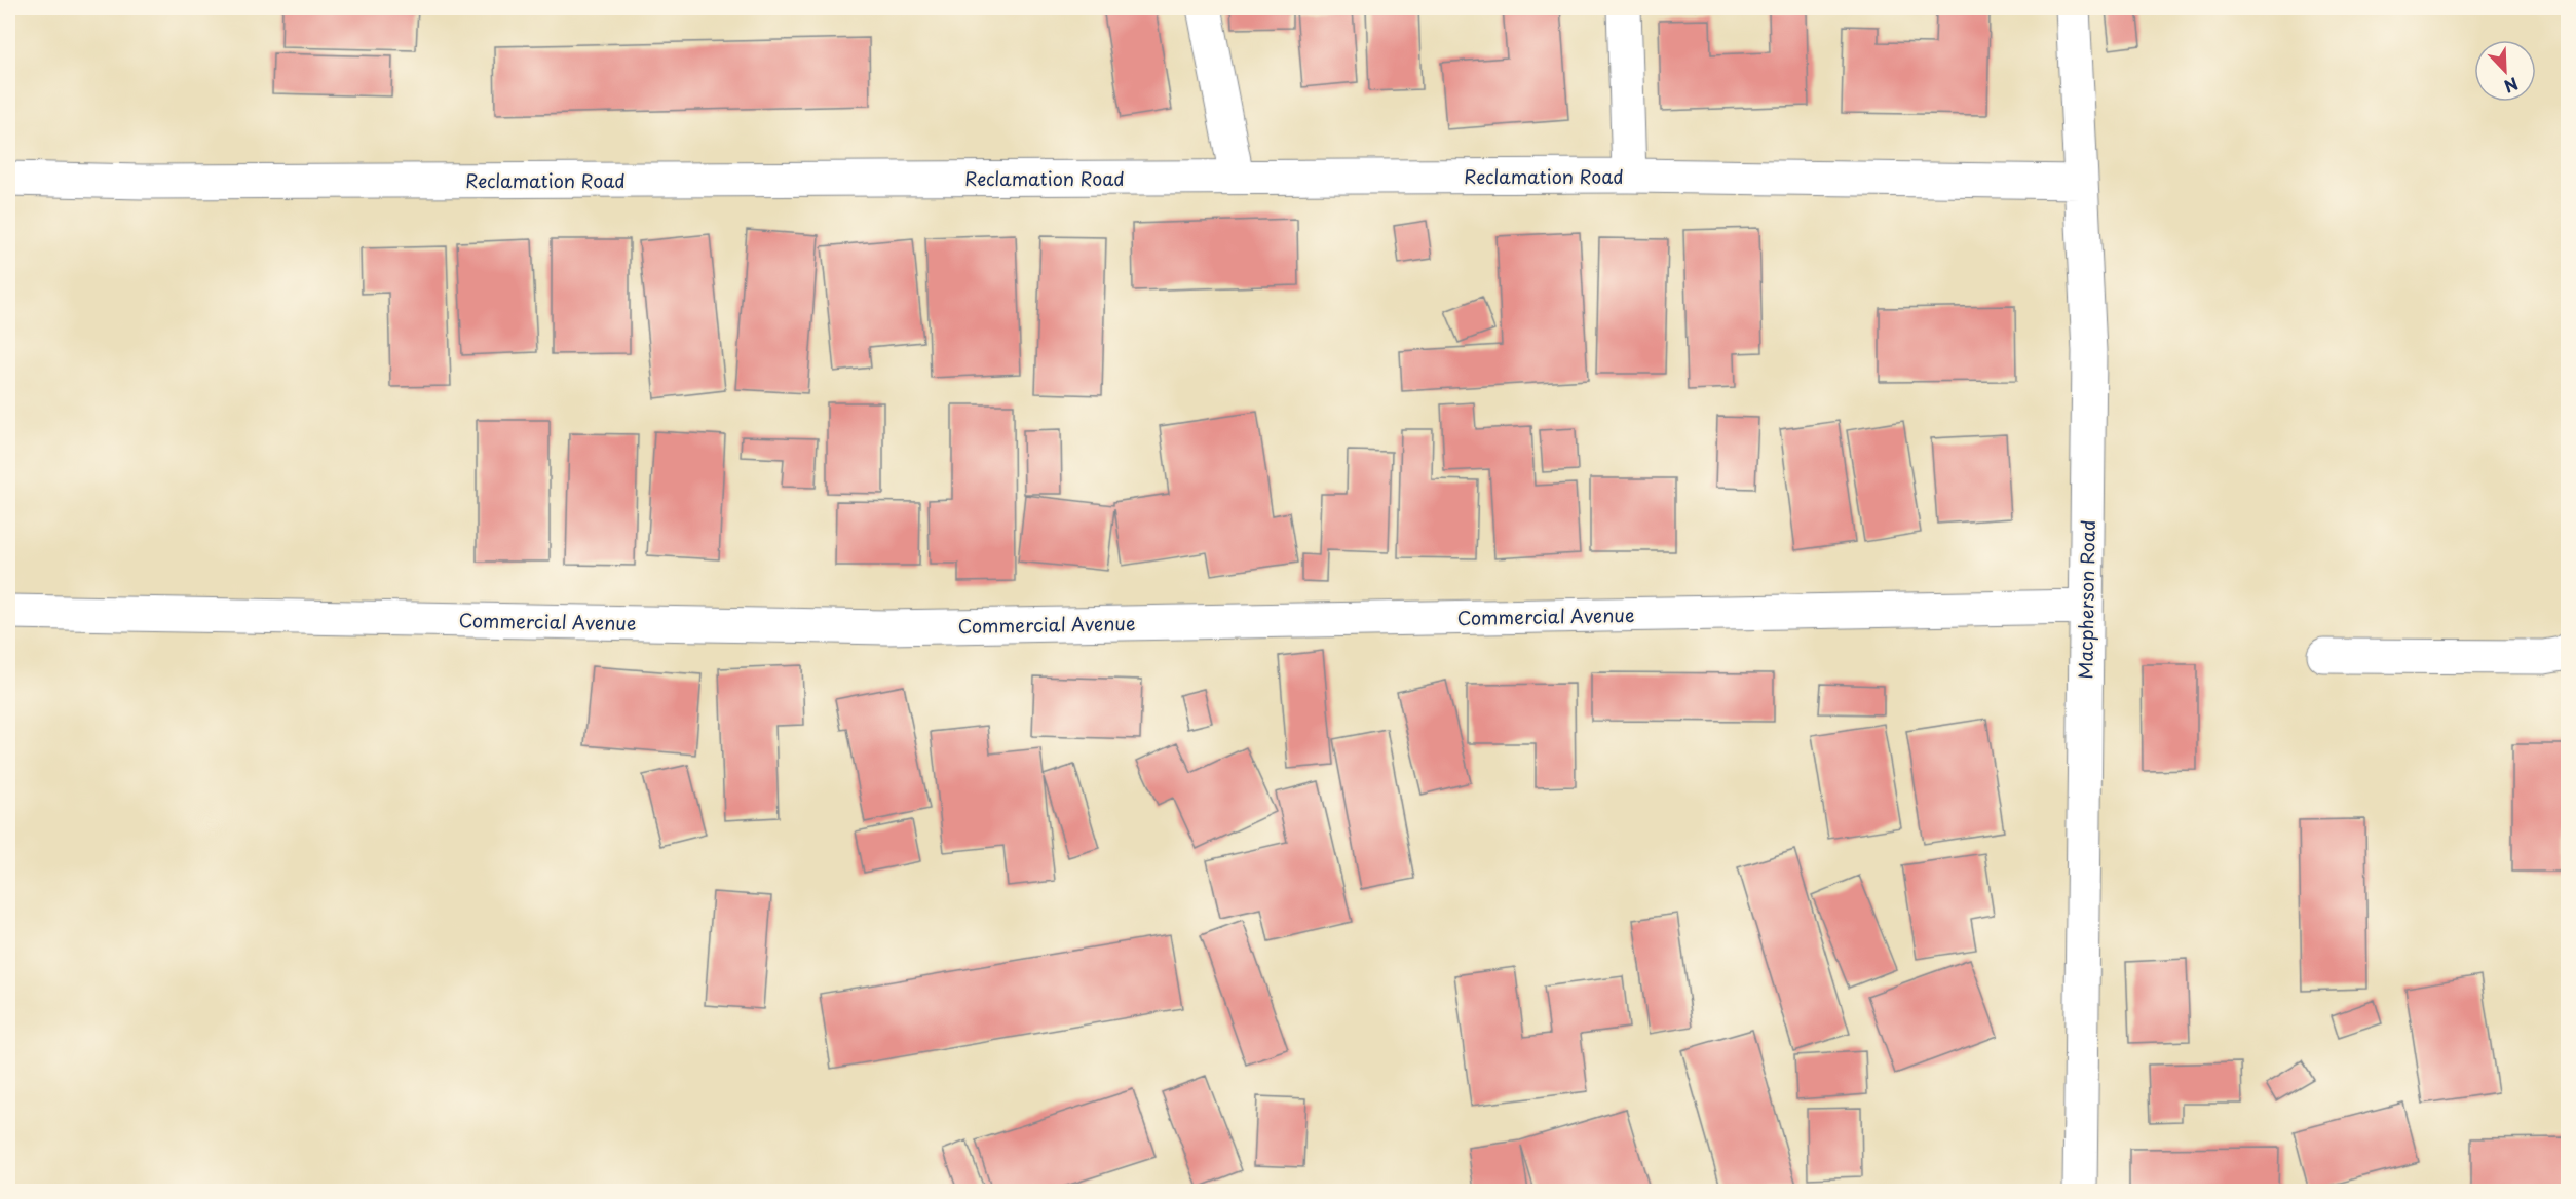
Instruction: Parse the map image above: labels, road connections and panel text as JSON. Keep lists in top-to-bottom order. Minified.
{"streets":{"street":["Reclamation Road","Macpherson Road","Commercial Avenue"]},"crossings":[["Reclamation Road","Macpherson Road"],["Macpherson Road","Commercial Avenue"]],"north":"bottom right"}
